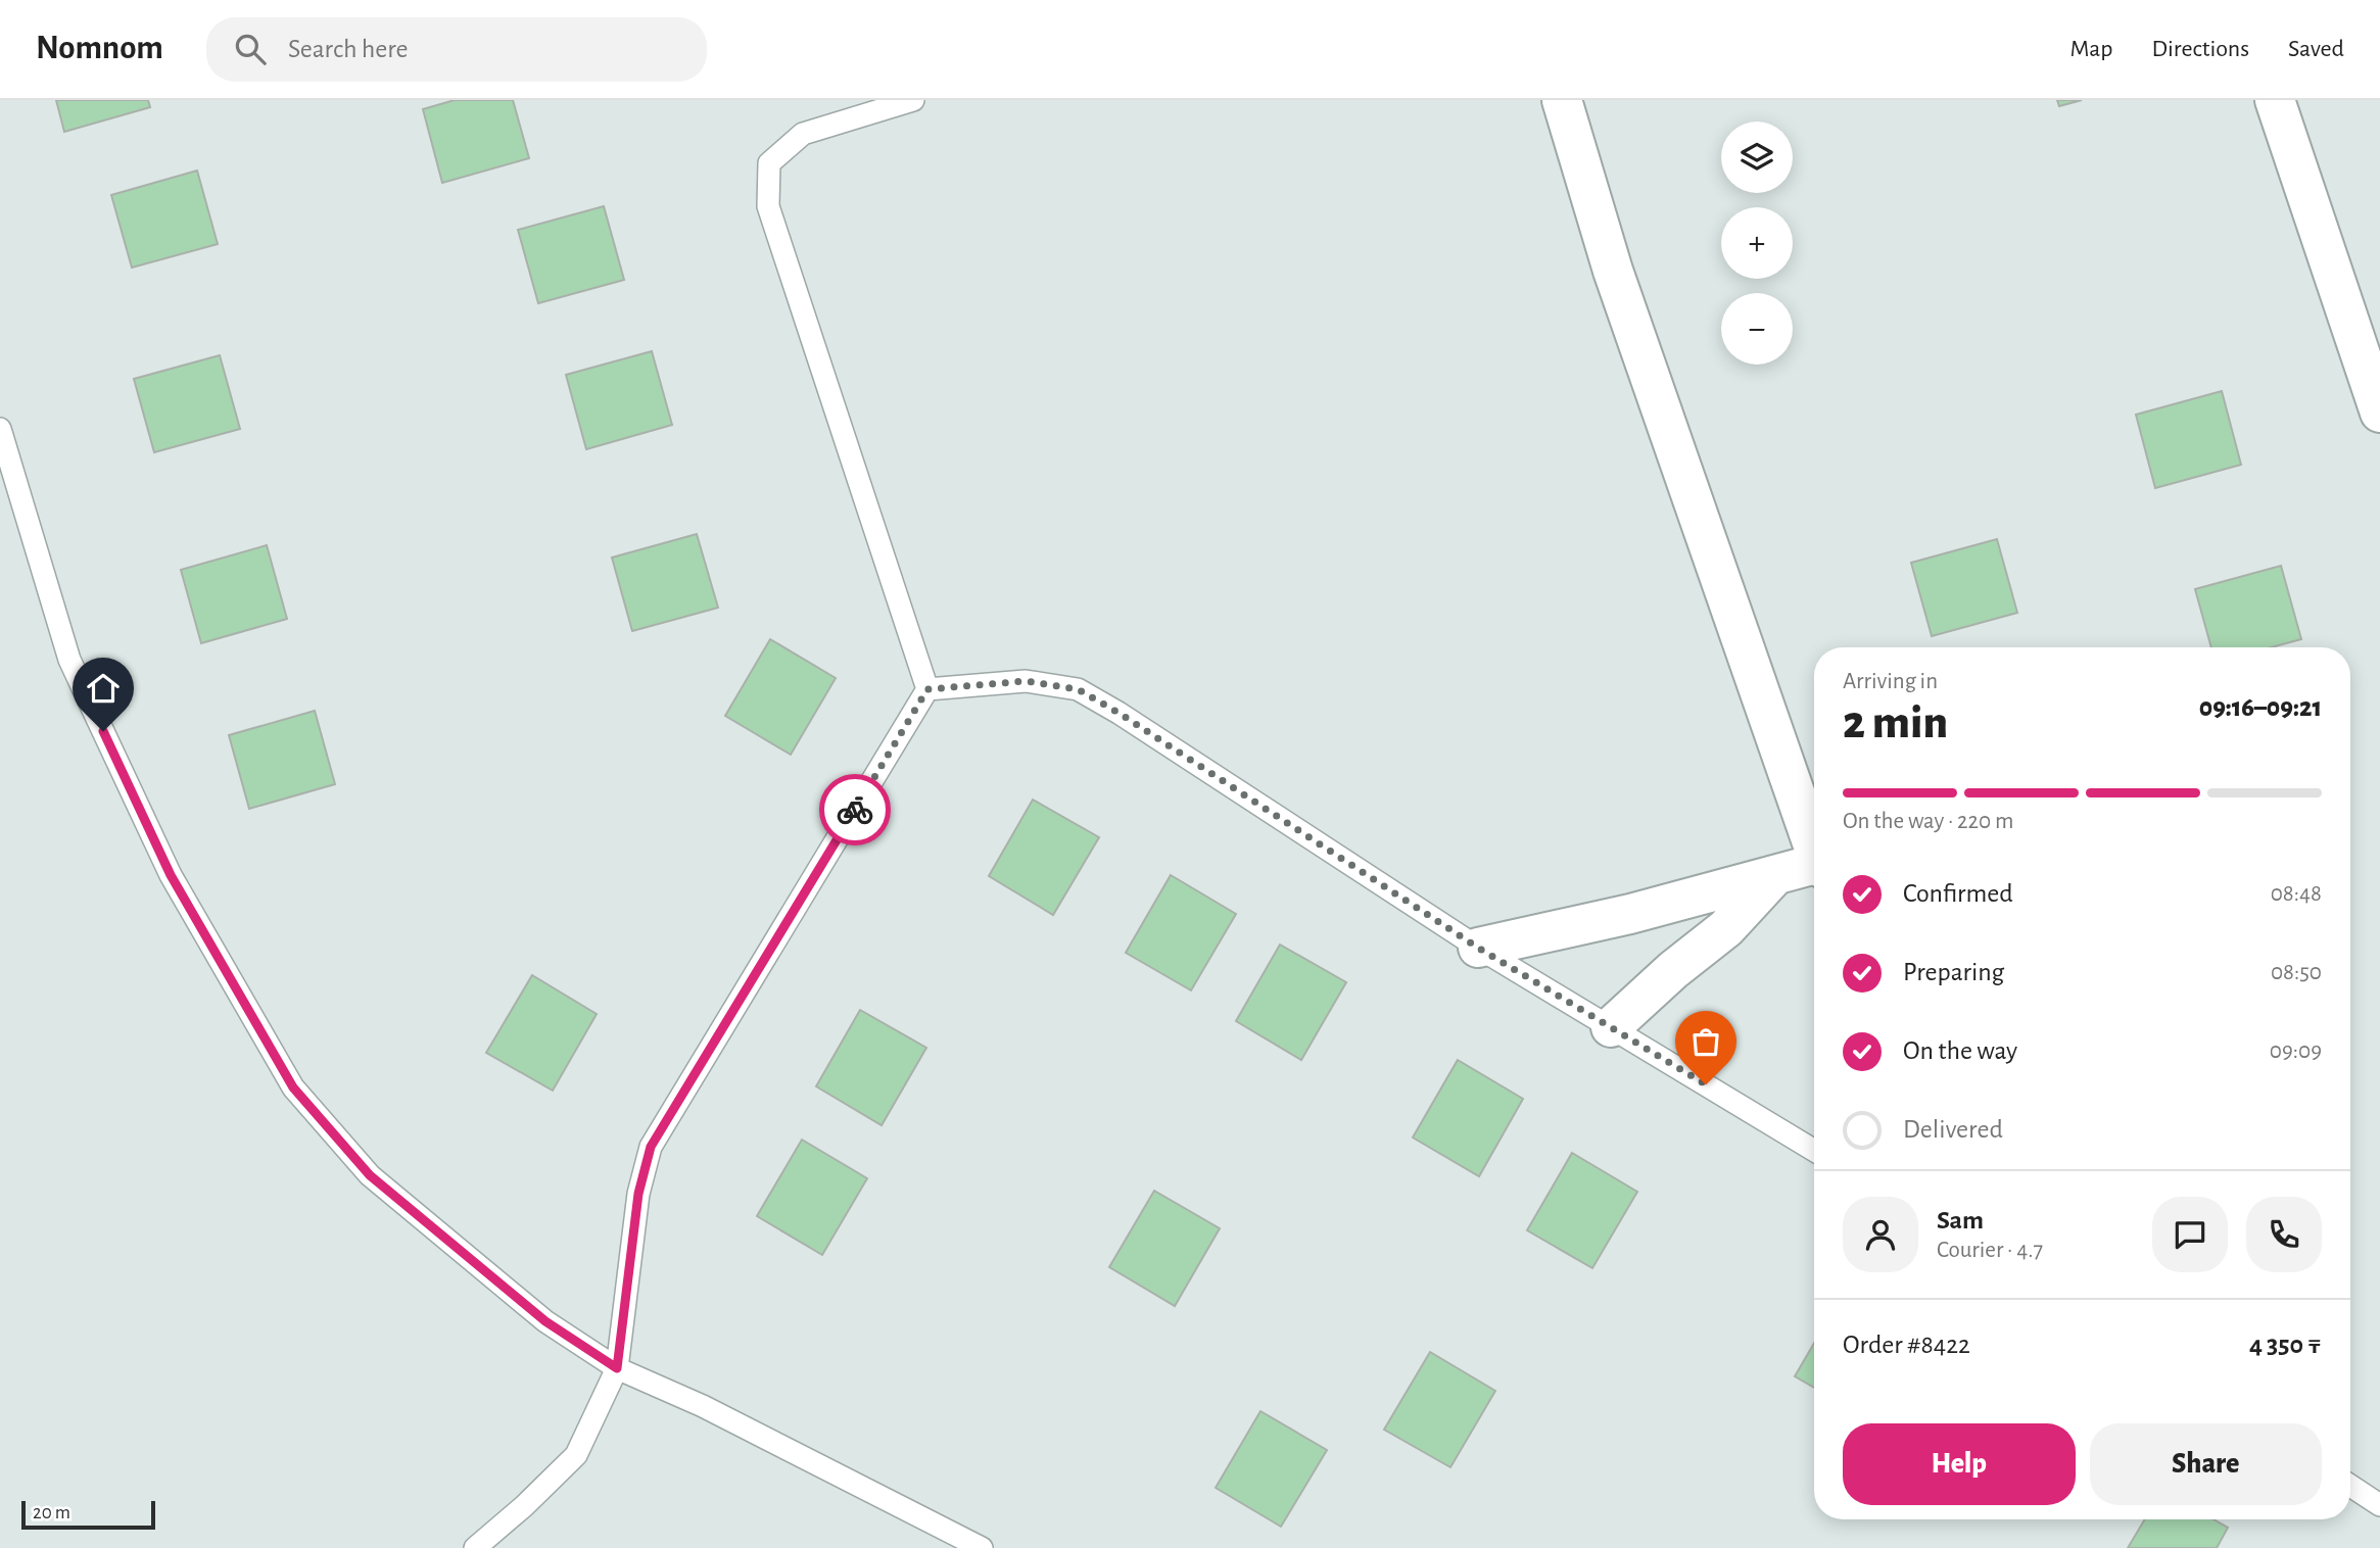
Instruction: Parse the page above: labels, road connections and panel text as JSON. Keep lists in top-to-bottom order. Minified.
{"scale_bar":"20 m","page":{"header":"Nomnom","search":"Search here","nav":["Map","Directions","Saved"],"map_buttons":["+","−"],"heading":["2 min","Arriving in","09:16–09:21"],"panel":["Sam","Courier · 4.7","Order #8422","4 350 ₸"],"bar":"On the way · 220 m","list":[["Confirmed","08:48"],["Preparing","08:50"],["On the way","09:09"],"Delivered"],"buttons":["Help","Share"],"scale":"20 m"}}
